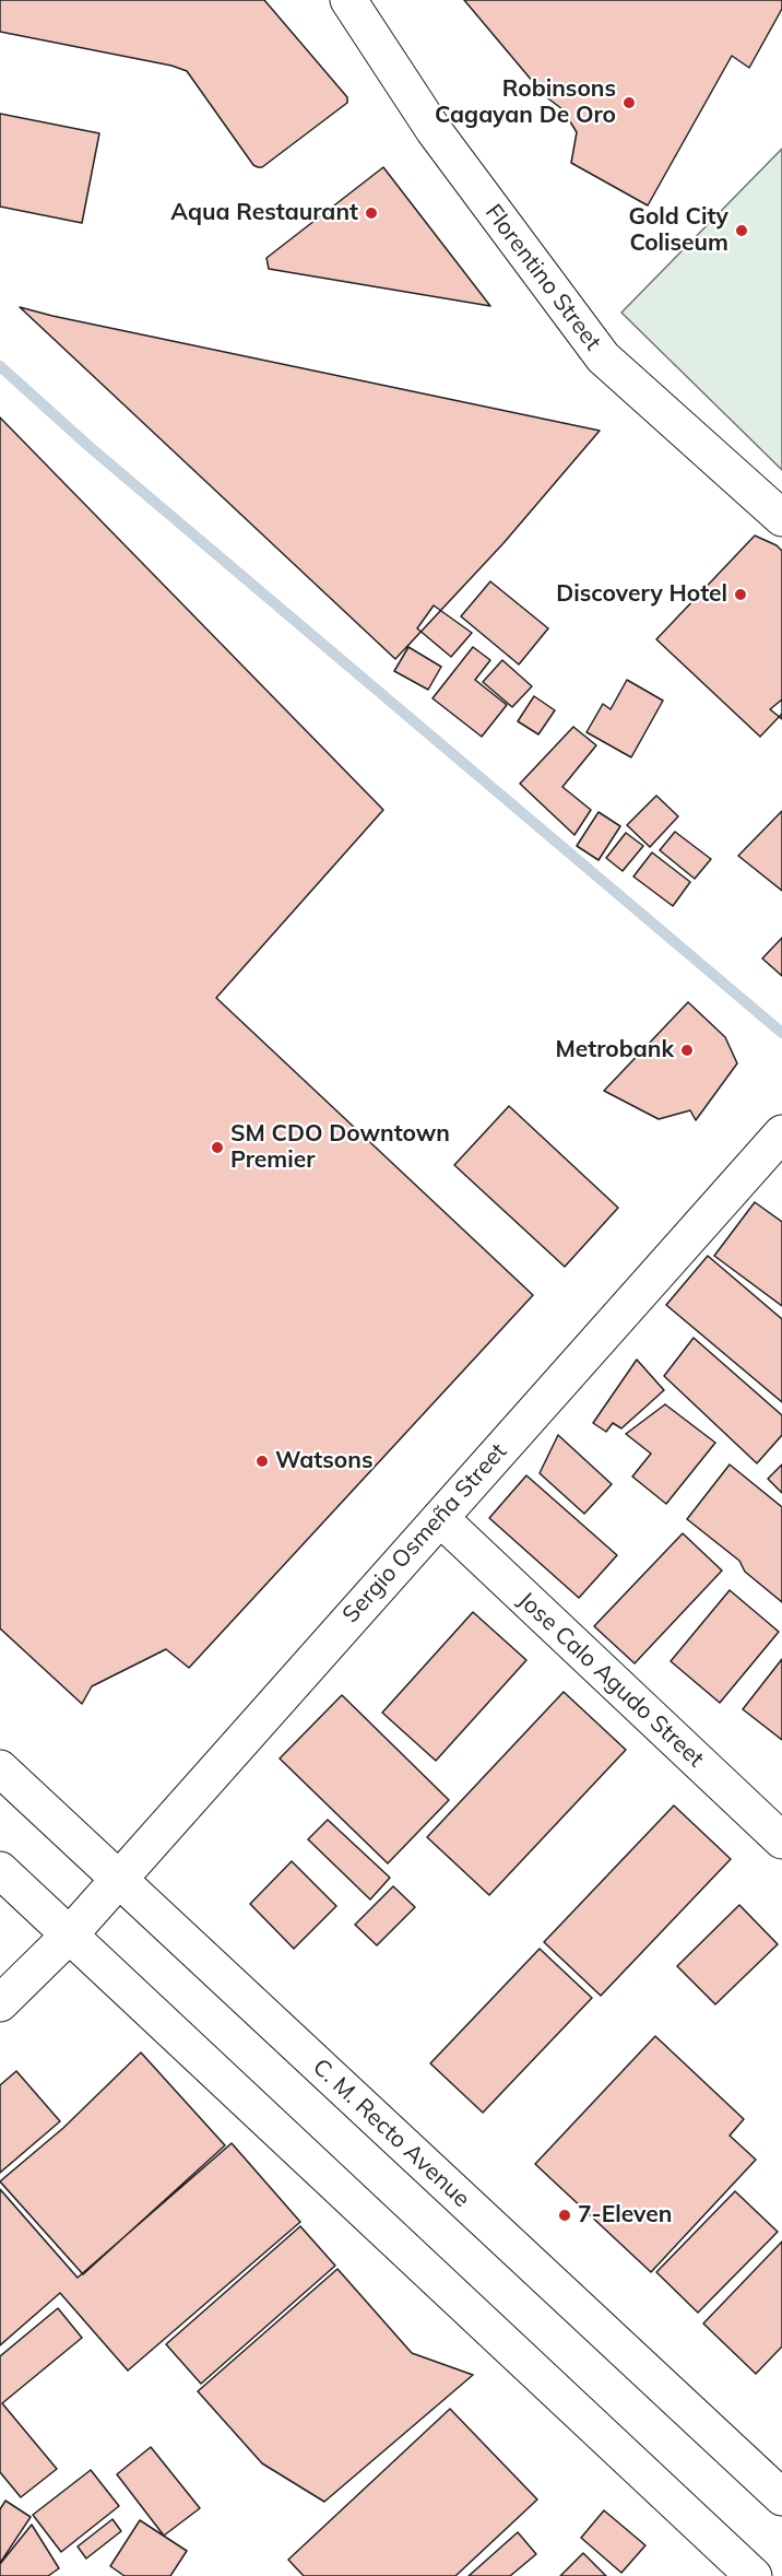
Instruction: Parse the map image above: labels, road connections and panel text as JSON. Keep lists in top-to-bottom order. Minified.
{"streets":{"main road":["Florentino Street","Sergio Osmeña Street","Jose Calo Agudo Street","C. M. Recto Avenue"]},"crossings":[["Sergio Osmeña Street","Jose Calo Agudo Street"],["Sergio Osmeña Street","C. M. Recto Avenue"]],"places":["Robinsons Cagayan De Oro","Aqua Restaurant","Gold City Coliseum","Discovery Hotel","Metrobank","SM CDO Downtown Premier","Watsons","7-Eleven"]}
